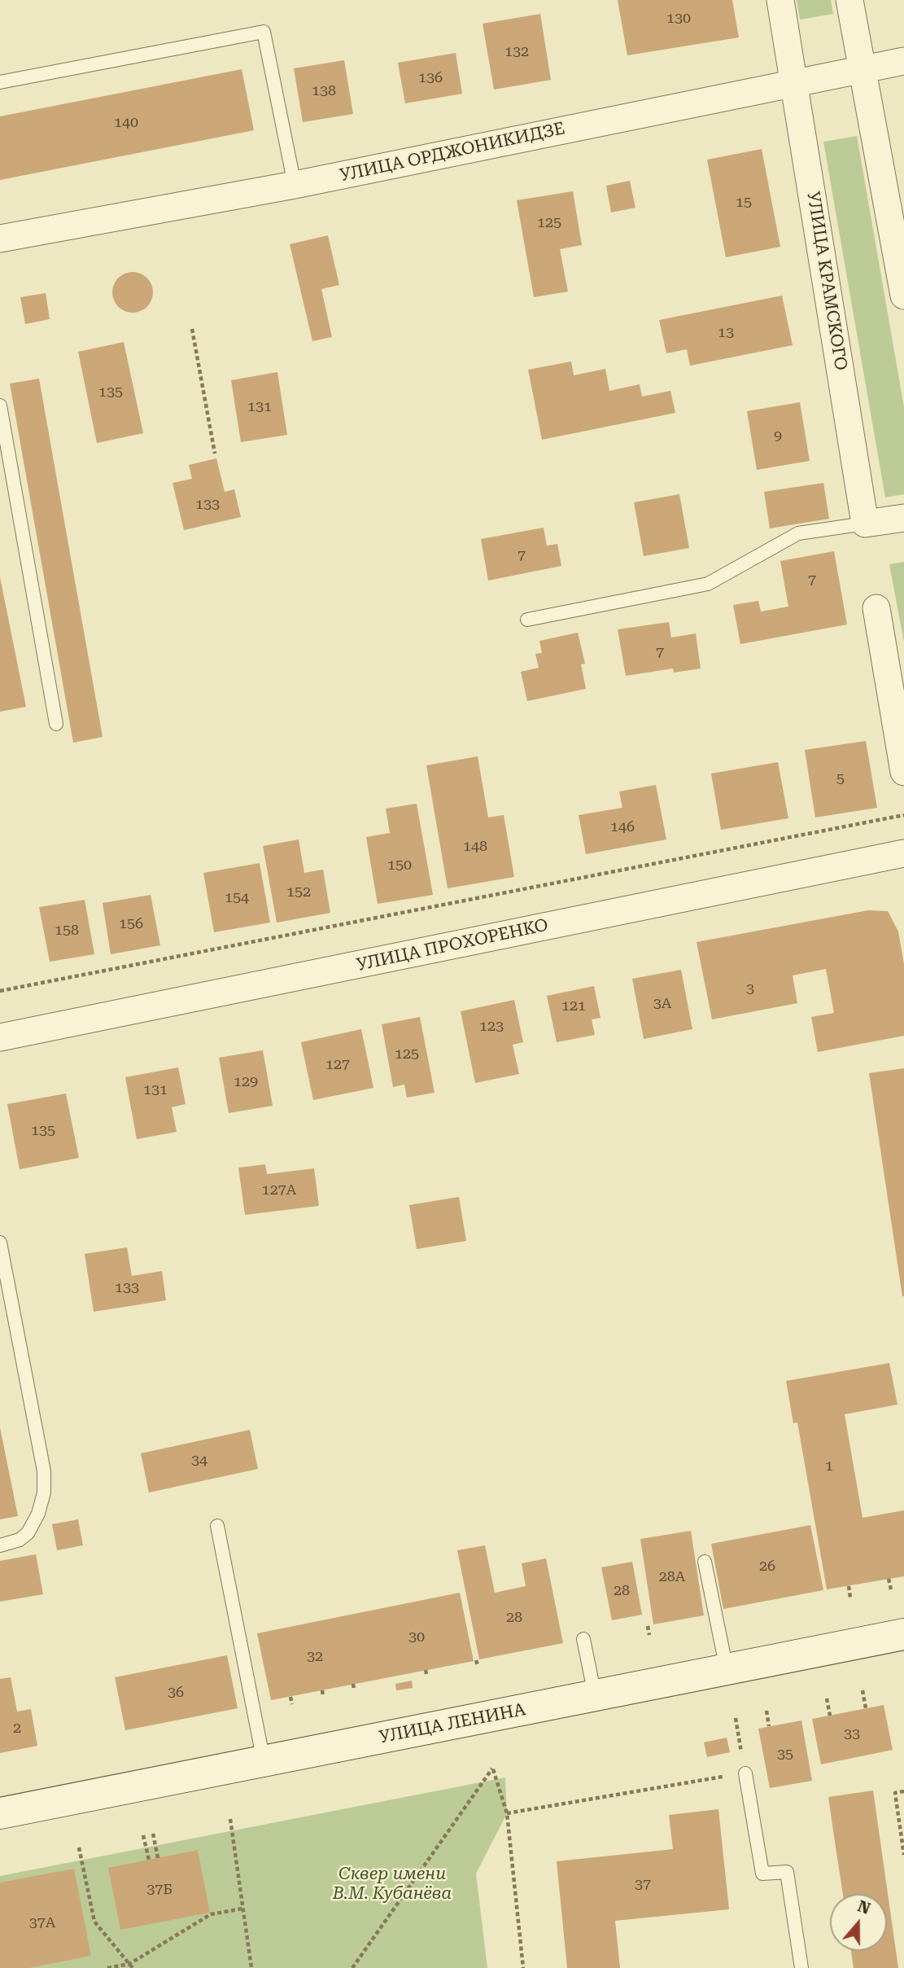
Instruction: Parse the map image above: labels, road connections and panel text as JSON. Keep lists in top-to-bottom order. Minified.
{"streets":{"main road":["УЛИЦА ЛЕНИНА"],"street":["УЛИЦА ОРДЖОНИКИДЗЕ","УЛИЦА КРАМСКОГО","УЛИЦА ПРОХОРЕНКО"]},"crossings":[["УЛИЦА ОРДЖОНИКИДЗЕ","УЛИЦА КРАМСКОГО"]],"parks":["Сквер имени В.М. Кубанёва"],"house_numbers":["130","132","136","138","140","15","125","13","135","131","9","133","7","7","7","5","146","148","150","152","154","156","158","3","3А","121","123","125","127","129","131","135","127А","133","34","1","26","28А","28","28","30","32","36","2","33","35","37","37Б","37А"],"north":"top"}
